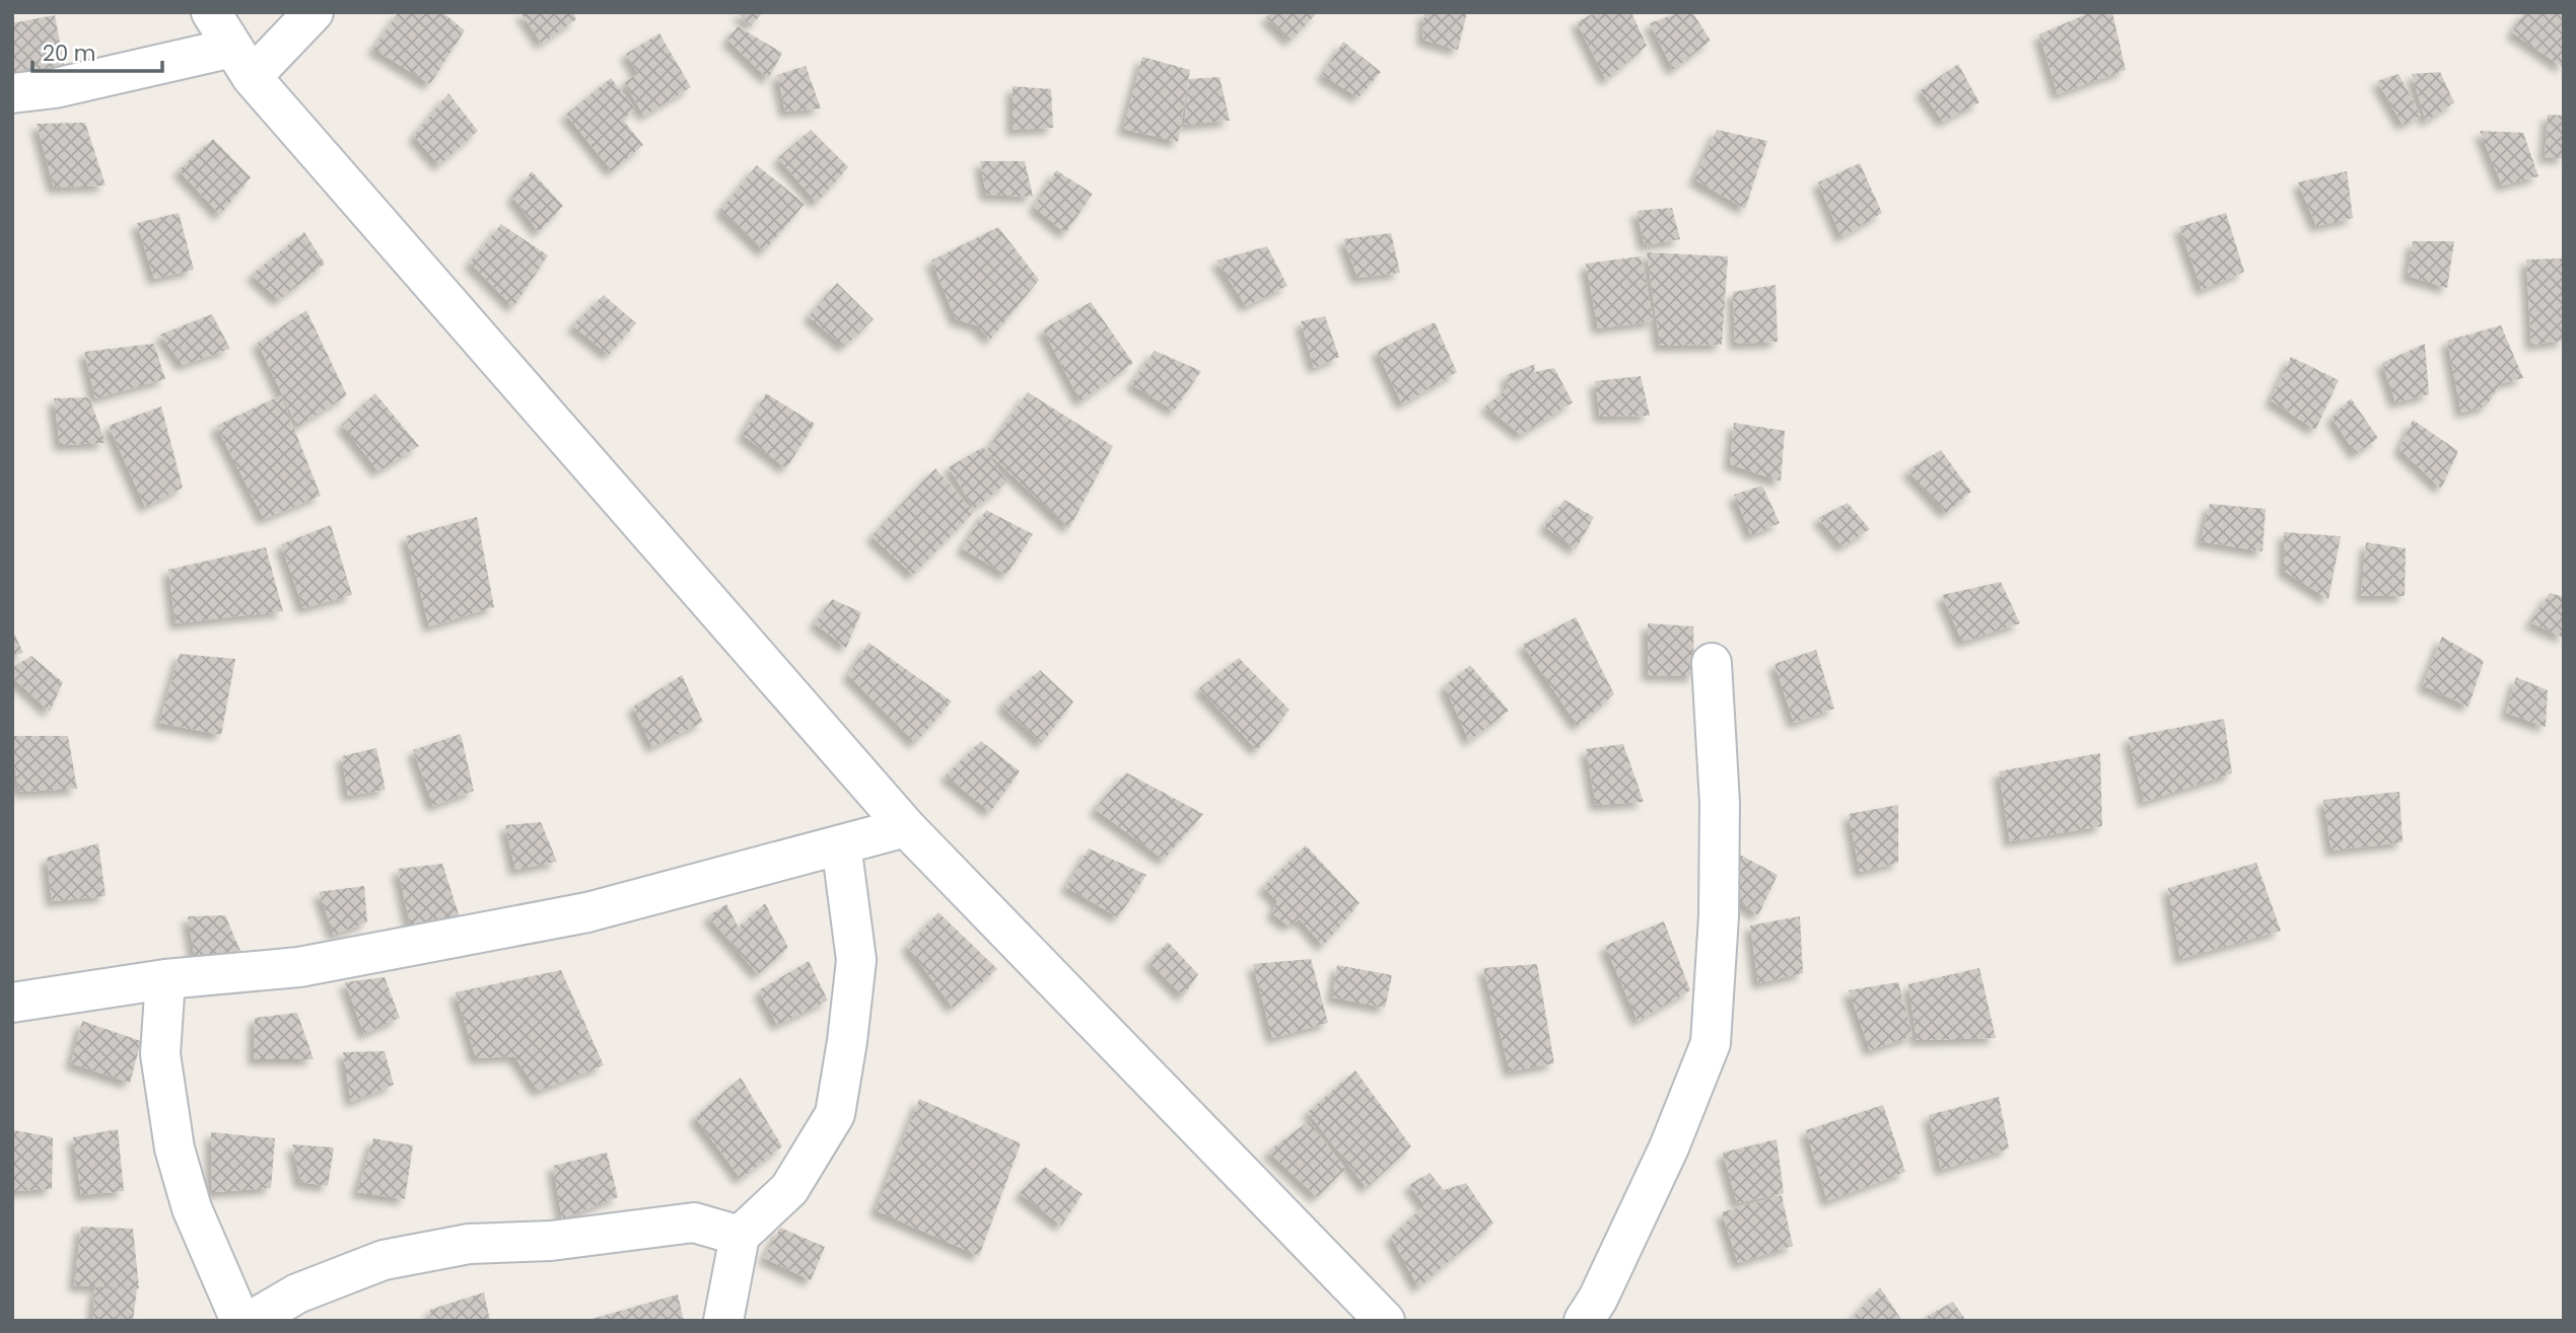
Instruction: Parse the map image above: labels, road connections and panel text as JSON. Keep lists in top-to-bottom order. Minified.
{"scale_bar":"20 m"}
